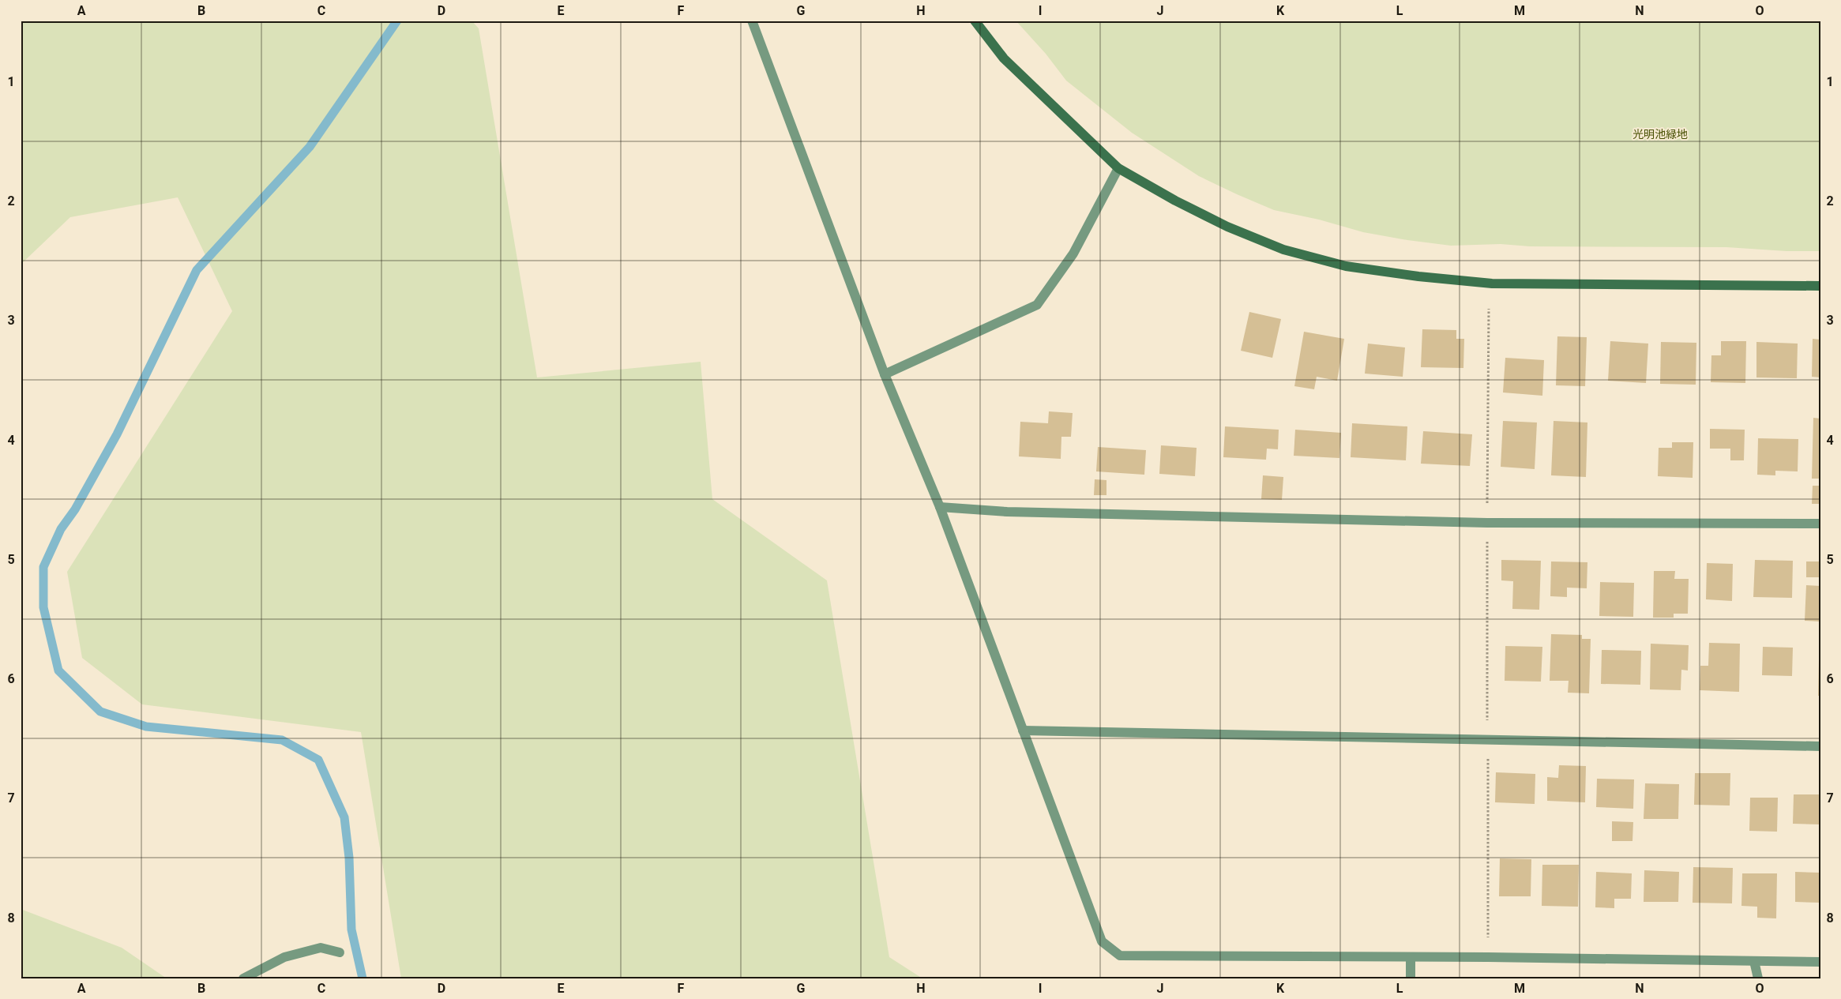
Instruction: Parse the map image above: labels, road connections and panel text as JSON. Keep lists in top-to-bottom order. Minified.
{"parks":["光明池緑地"],"grid":{"columns":["A","B","C","D","E","F","G","H","I","J","K","L","M","N","O"],"rows":["1","2","3","4","5","6","7","8"]}}
